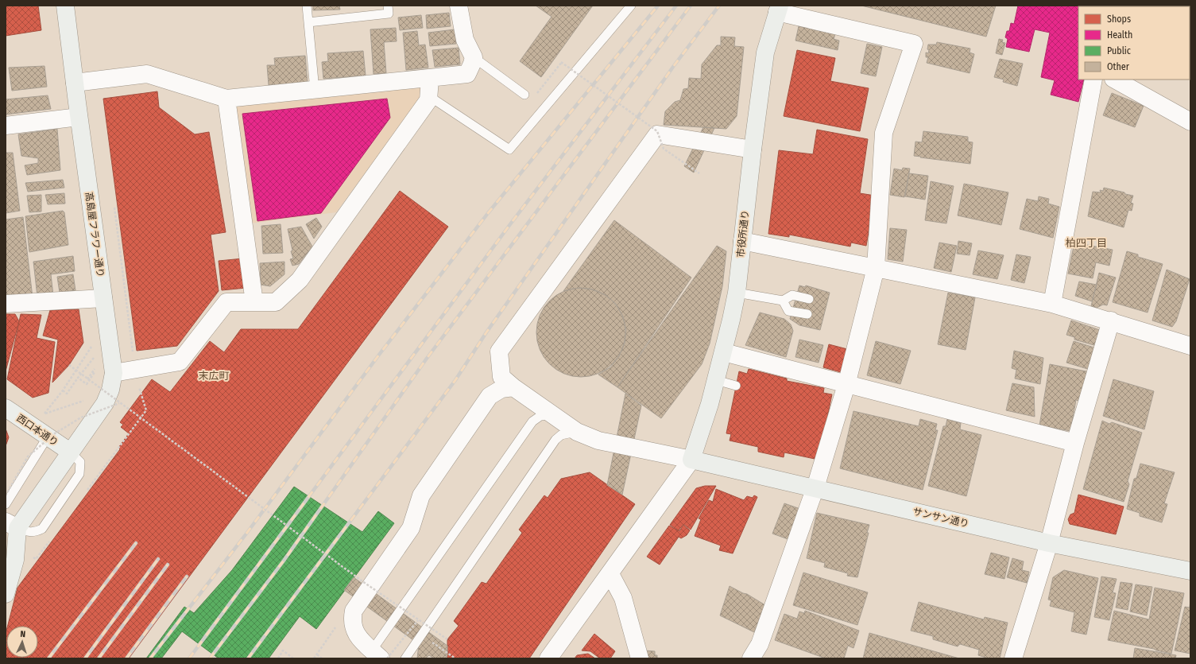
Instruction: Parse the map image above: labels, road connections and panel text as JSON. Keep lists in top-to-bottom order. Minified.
{"streets":{"street":["市役所通り","高島屋フラワー通り","西口本通り","サンサン通り"]},"crossings":[["市役所通り","サンサン通り"],["高島屋フラワー通り","西口本通り"]],"districts":["柏四丁目","末広町"],"legend":["Shops","Health","Public","Other"],"north":"top"}
